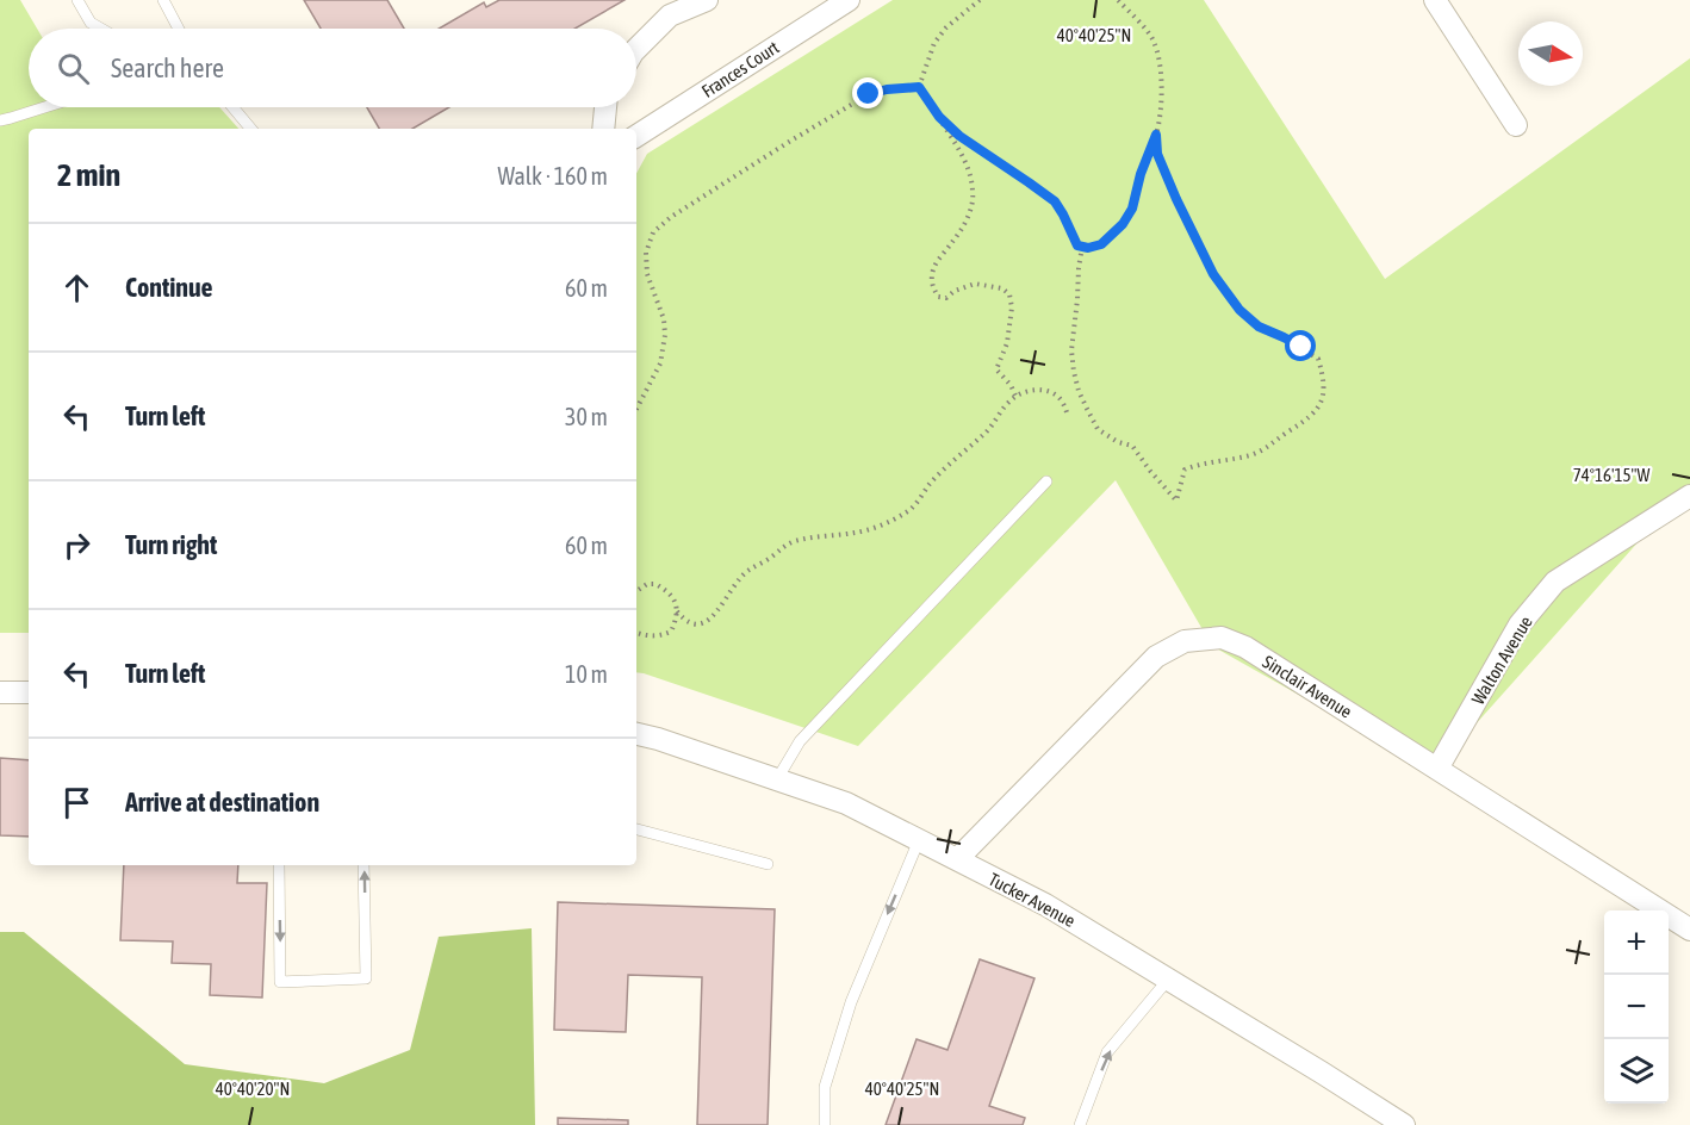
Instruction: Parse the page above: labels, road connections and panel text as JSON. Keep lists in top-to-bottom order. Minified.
{"streets":{"street":["Frances Court","Walton Avenue","Sinclair Avenue","Tucker Avenue"]},"crossings":[["Walton Avenue","Sinclair Avenue"],["Sinclair Avenue","Tucker Avenue"]],"north":"right","page":{"search":"Search here","heading":["2 min","Walk · 160 m"],"list":[["Continue","60 m"],["Turn left","30 m"],["Turn right","60 m"],["Turn left","10 m"],"Arrive at destination"],"map_buttons":["+","−"]},"coordinates":["40°40'25\"N","74°16'15\"W","40°40'20\"N"]}
